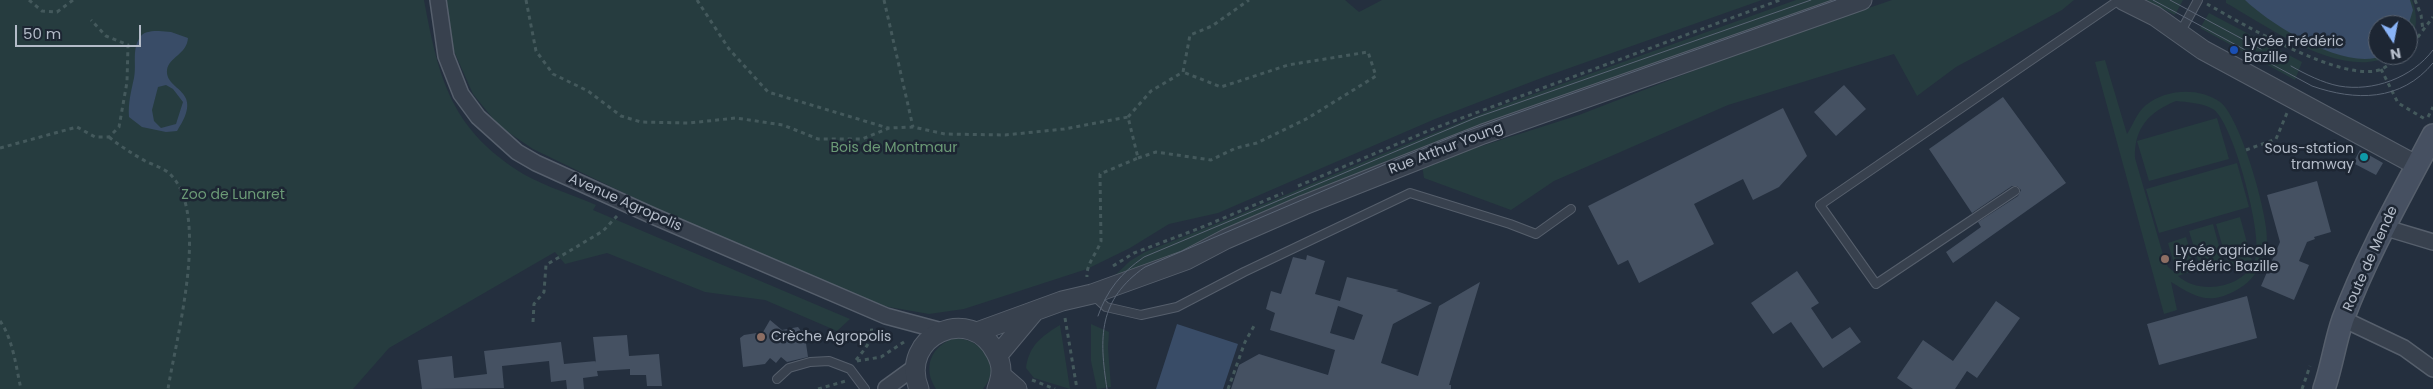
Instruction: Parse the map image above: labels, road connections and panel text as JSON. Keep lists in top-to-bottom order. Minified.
{"streets":{"main road":["Route de Mende"],"street":["Rue Arthur Young","Avenue Agropolis"]},"parks":["Bois de Montmaur","Zoo de Lunaret"],"places":["Lycée Frédéric Bazille","Sous-station tramway","Lycée agricole Frédéric Bazille","Crèche Agropolis"],"scale_bar":"50 m","north":"bottom"}
